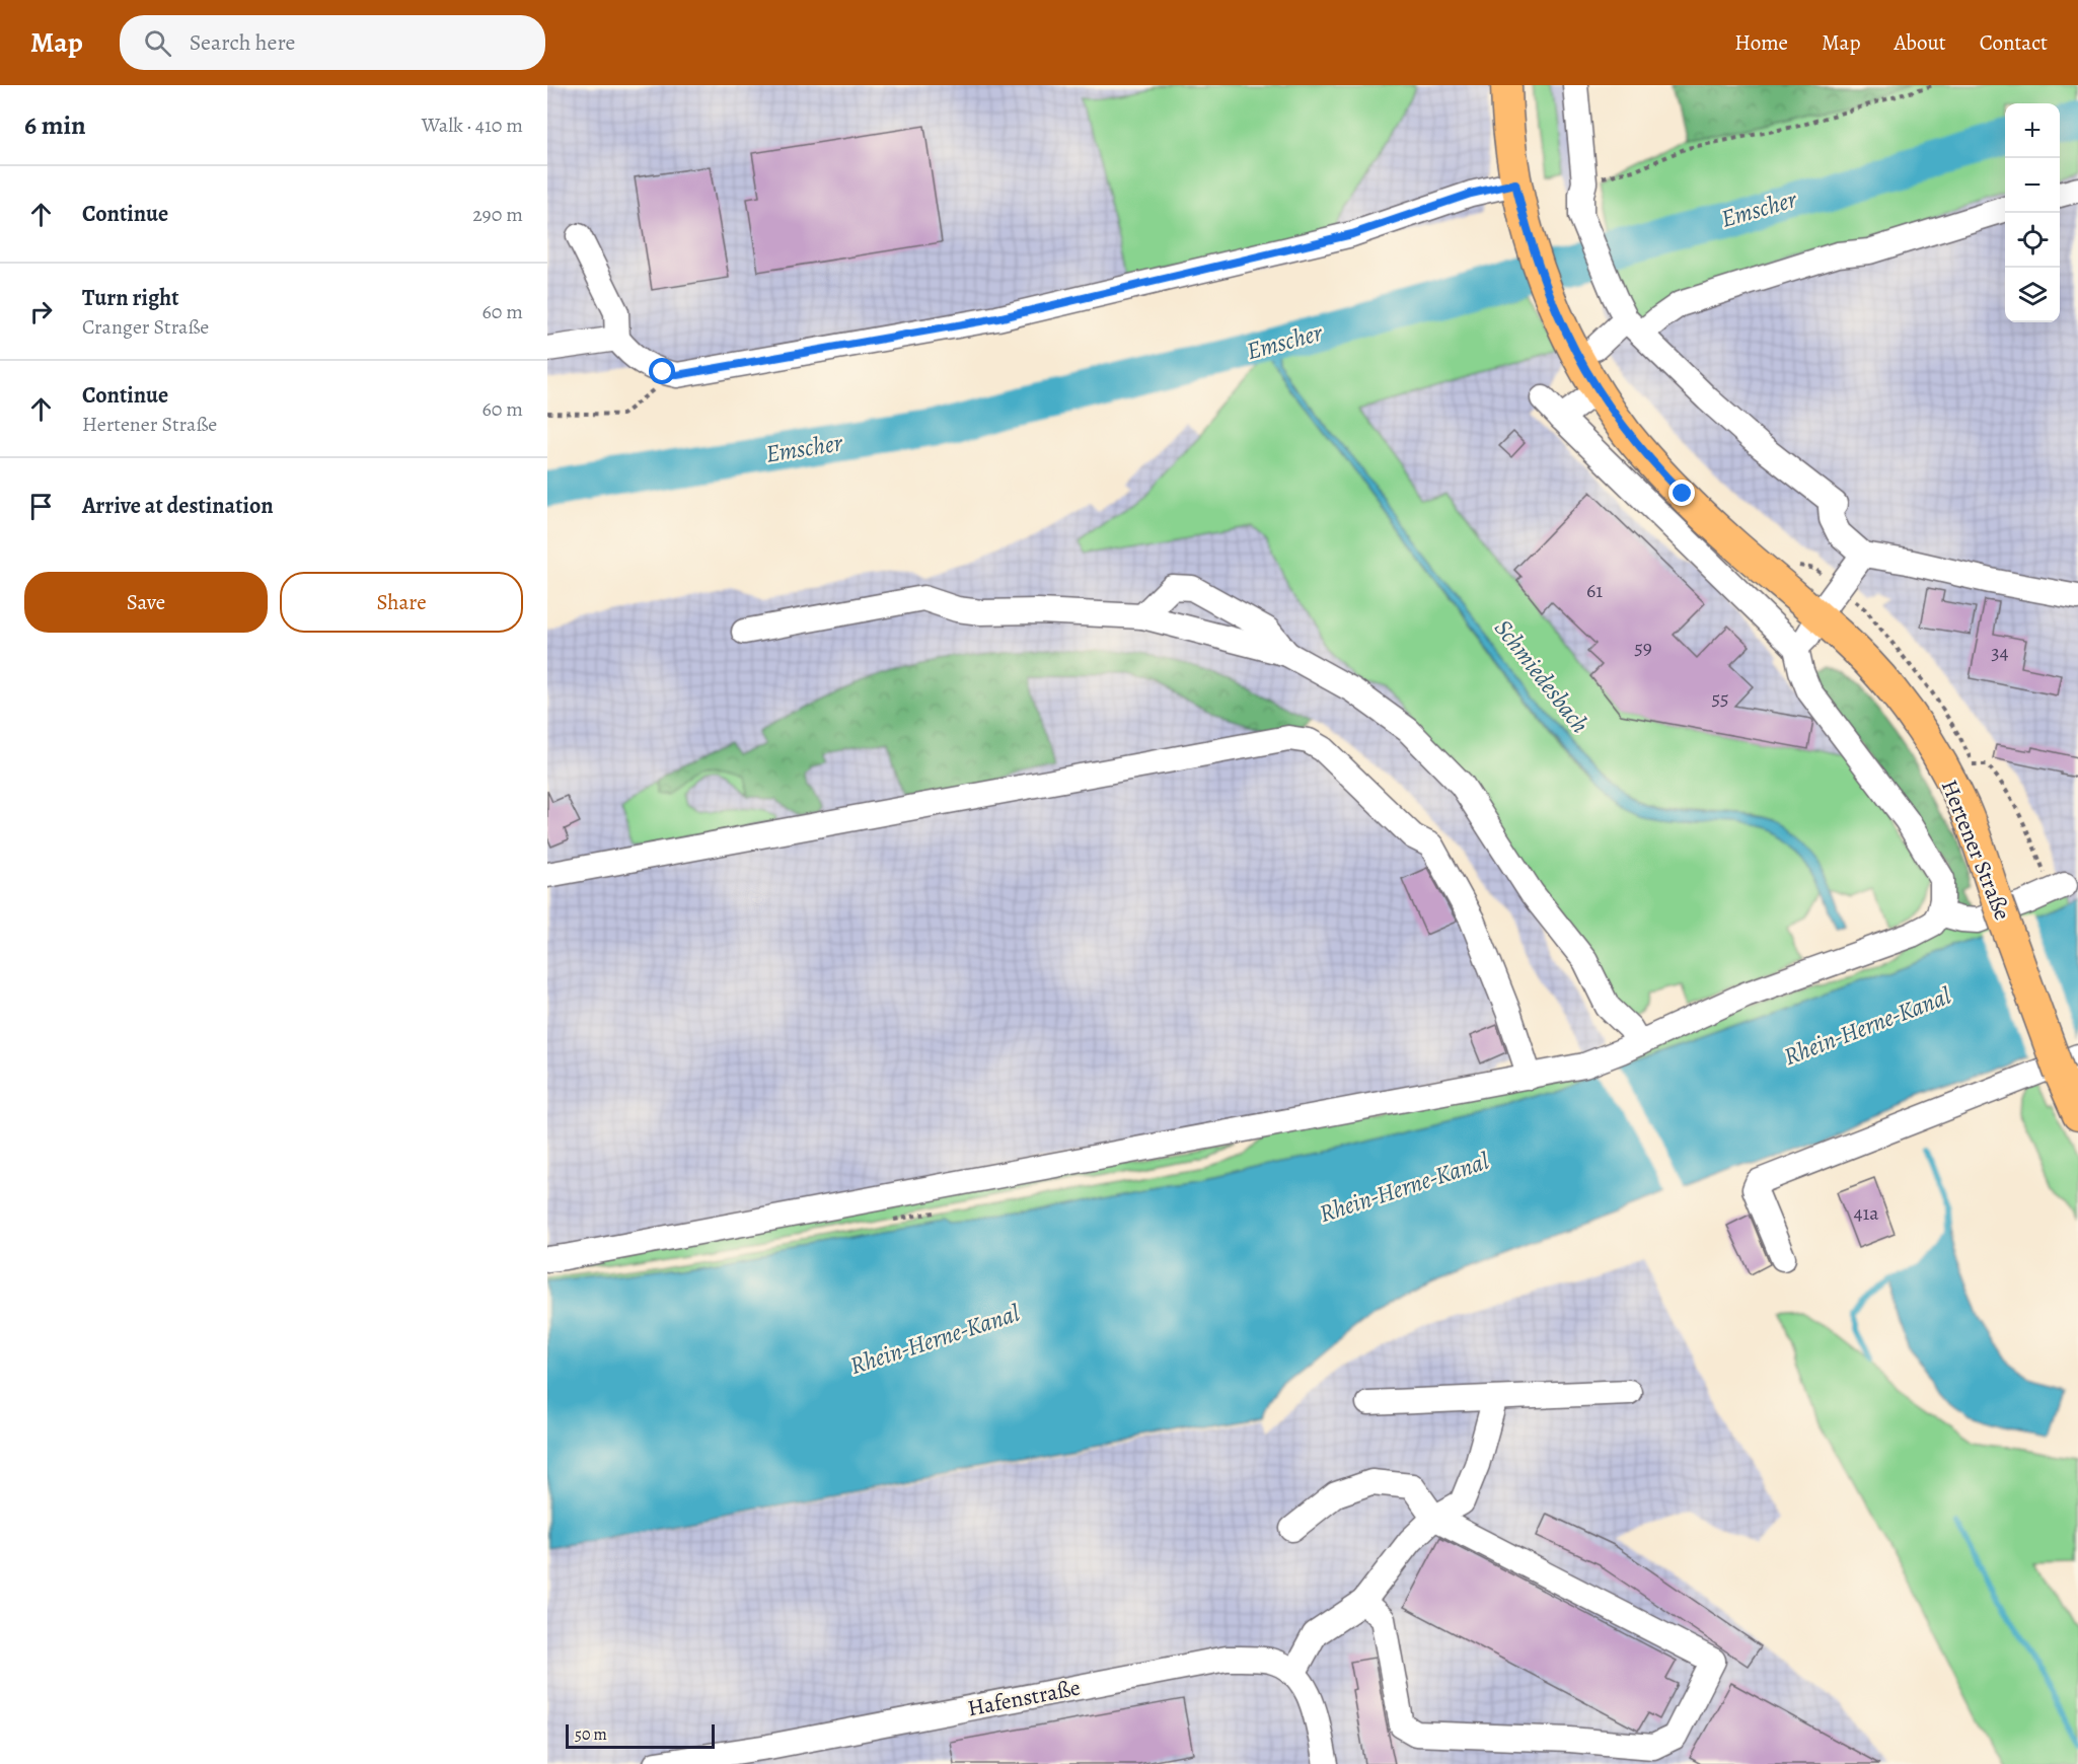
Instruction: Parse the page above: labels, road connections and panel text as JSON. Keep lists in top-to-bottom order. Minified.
{"streets":{"main road":["Hertener Straße"],"street":["Hafenstraße"]},"water":["Emscher","Schmiedesbach","Rhein-Herne-Kanal"],"house_numbers":["61","59","34","55","41a"],"scale_bar":"50 m","page":{"header":"Map","search":"Search here","nav":["Home","Map","About","Contact"],"heading":["6 min","Walk · 410 m"],"map_buttons":["+","−"],"list":[["Continue","290 m"],["Turn right","Cranger Straße","60 m"],["Continue","Hertener Straße","60 m"],"Arrive at destination"],"buttons":["Save","Share"],"scale":"50 m"}}
